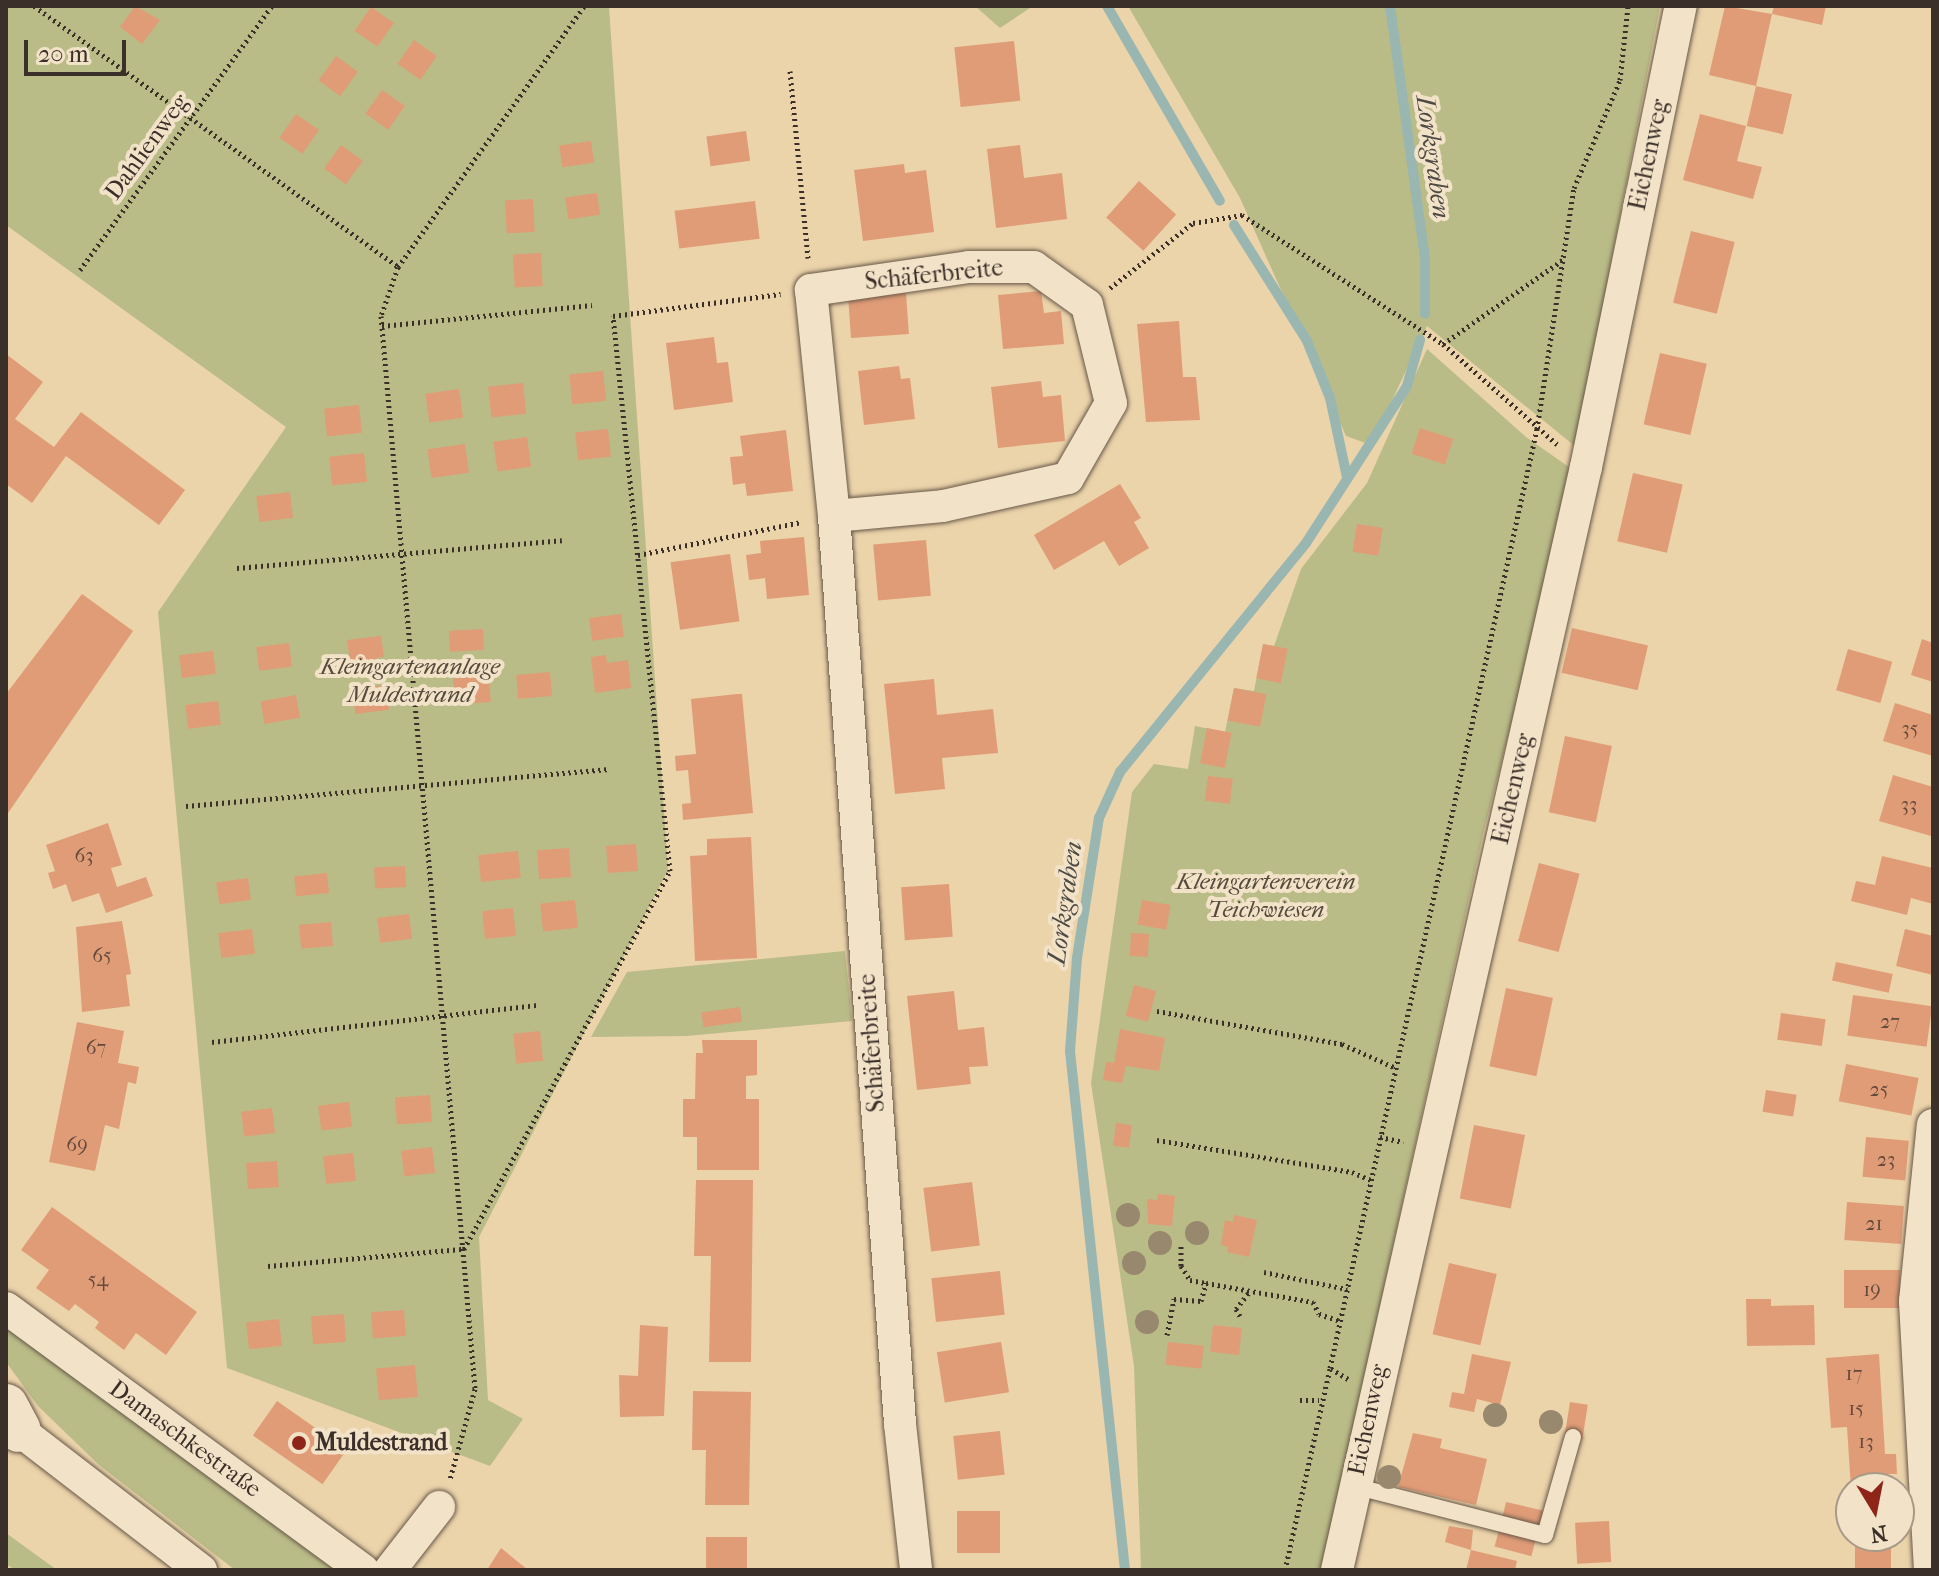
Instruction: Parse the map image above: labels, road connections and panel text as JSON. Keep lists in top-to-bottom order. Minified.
{"streets":{"street":["Eichenweg","Schäferbreite","Damaschkestraße"],"path":["Dahlienweg"]},"water":["Lorkgraben"],"parks":["Kleingartenanlage Muldestrand","Kleingartenverein Teichwiesen"],"places":["Muldestrand"],"house_numbers":["35","33","63","65","27","67","25","69","23","21","54","19","17","15","13"],"scale_bar":"20 m","north":"bottom"}
